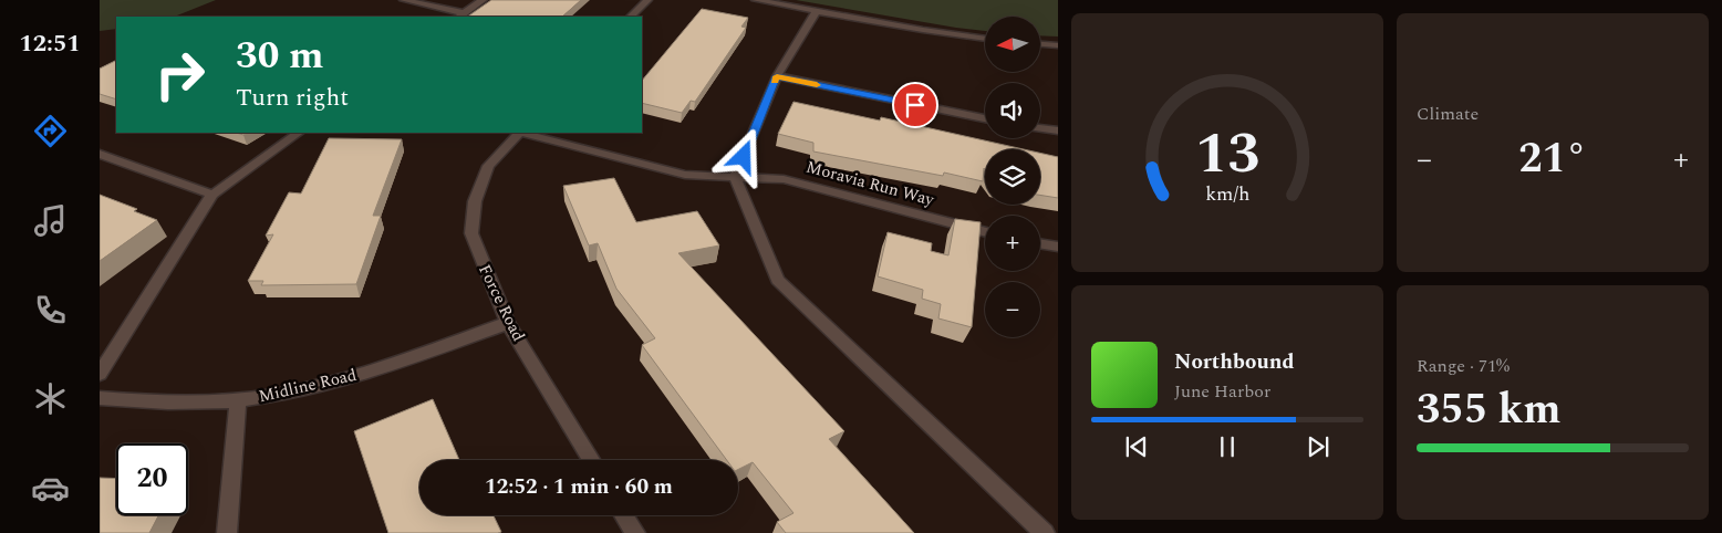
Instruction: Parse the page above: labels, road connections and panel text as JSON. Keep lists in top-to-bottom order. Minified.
{"streets":{"street":["Moravia Run Way","Force Road","Midline Road"]},"crossings":[["Force Road","Midline Road"]],"north":"left","page":{"tabs":"12:51","tile":["Climate",["Range · 71%","355 km"]],"map_buttons":["+","−"],"turn":["30 m","Turn right"],"heat":["−","21°","+"],"song":["Northbound","June Harbor"],"limit":"20","trip":"12:52 · 1 min · 60 m","gauge":["13","km/h"]}}
